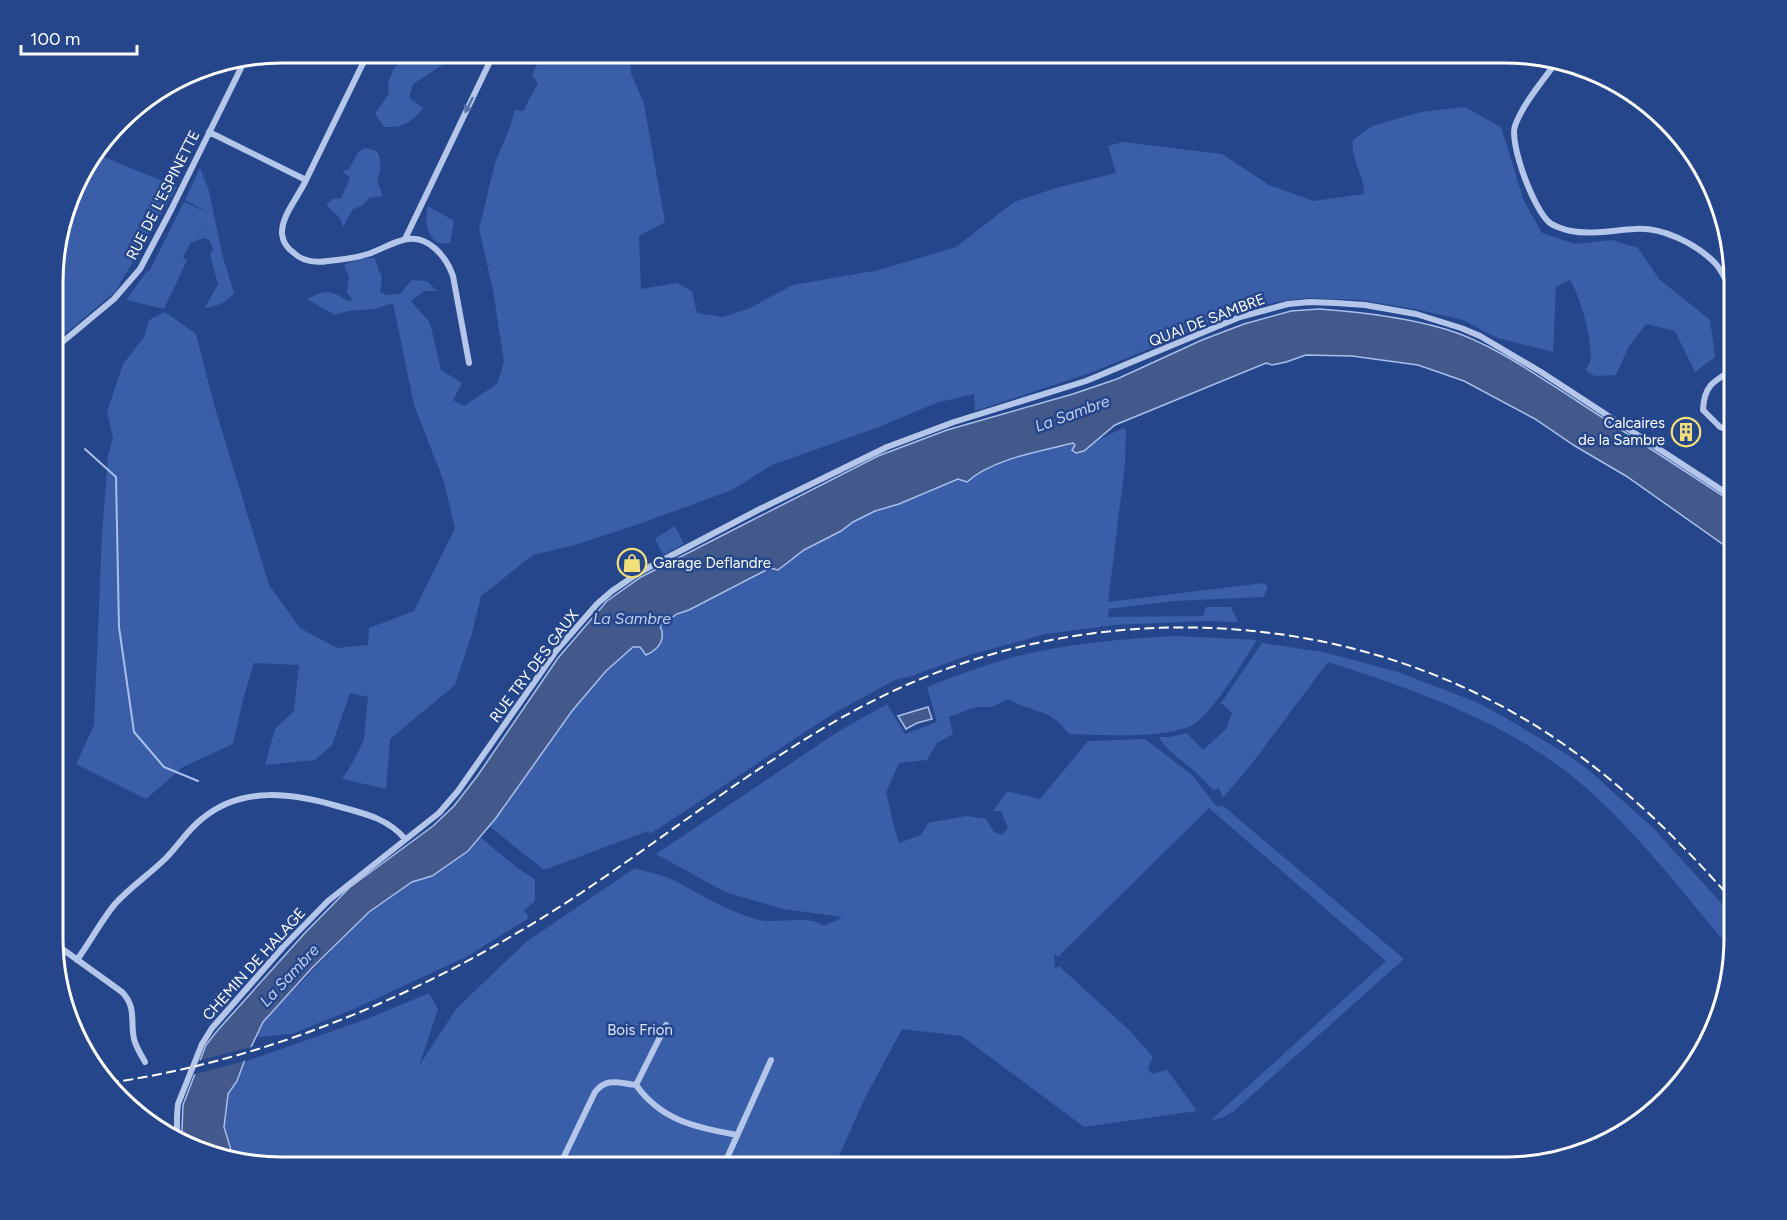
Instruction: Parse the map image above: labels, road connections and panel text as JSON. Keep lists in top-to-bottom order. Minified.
{"streets":{"street":["RUE DE L'ESPINETTE","QUAI DE SAMBRE","RUE TRY DES GAUX","CHEMIN DE HALAGE"]},"crossings":[["QUAI DE SAMBRE","RUE TRY DES GAUX"],["RUE TRY DES GAUX","CHEMIN DE HALAGE"]],"water":["La Sambre"],"parks":["Bois Frion"],"places":{"building":["Calcaires de la Sambre"],"shop":["Garage Deflandre"]},"scale_bar":"100 m"}
